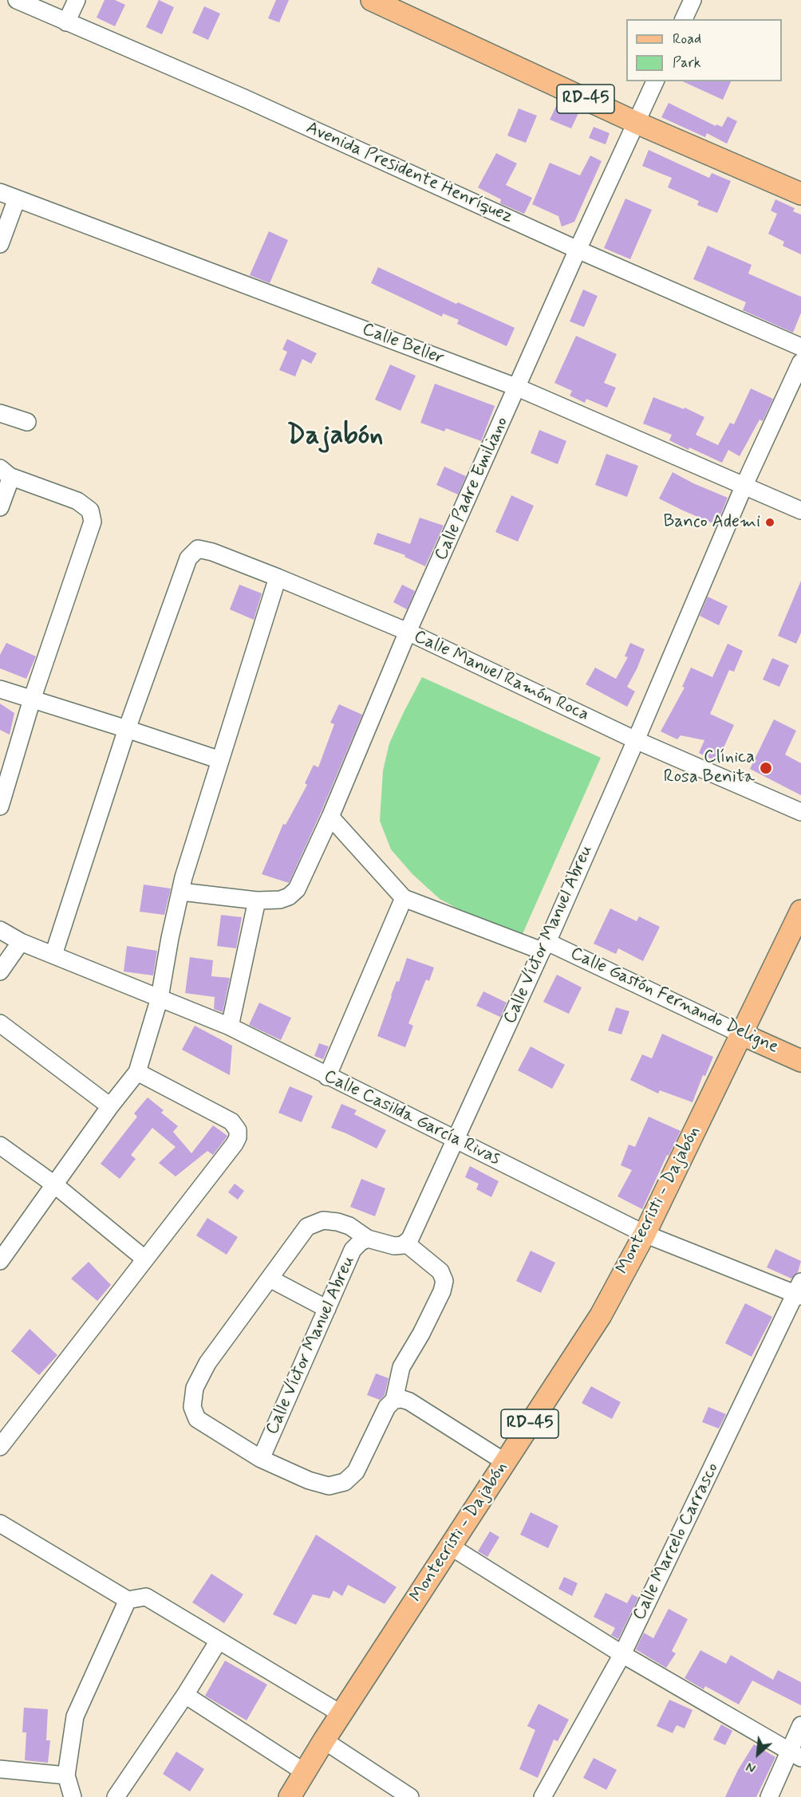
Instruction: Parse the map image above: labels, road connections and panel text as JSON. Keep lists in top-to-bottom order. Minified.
{"streets":{"main road":["RD-45","Calle Gastón Fernando Deligne","Montecristi - Dajabón"],"street":["Avenida Presidente Henríquez","Calle Beller","Calle Padre Emiliano","Calle Manuel Ramón Roca","Calle Víctor Manuel Abreu","Calle Casilda García Rivas","Calle Marcelo Carrasco"]},"crossings":[["RD-45","Calle Padre Emiliano"],["RD-45","Calle Gastón Fernando Deligne"],["RD-45","Montecristi - Dajabón"],["Avenida Presidente Henríquez","Calle Padre Emiliano"],["Calle Beller","Calle Padre Emiliano"],["Calle Beller","Calle Víctor Manuel Abreu"],["Calle Padre Emiliano","Calle Manuel Ramón Roca"],["Calle Manuel Ramón Roca","Calle Víctor Manuel Abreu"],["Calle Víctor Manuel Abreu","Calle Gastón Fernando Deligne"],["Calle Víctor Manuel Abreu","Calle Casilda García Rivas"],["Calle Gastón Fernando Deligne","Montecristi - Dajabón"],["Calle Casilda García Rivas","Montecristi - Dajabón"],["Calle Casilda García Rivas","Calle Marcelo Carrasco"]],"districts":["Dajabón"],"places":["Banco Ademi","Clínica Rosa Benita"],"legend":["Road","Park"],"north":"bottom left"}
